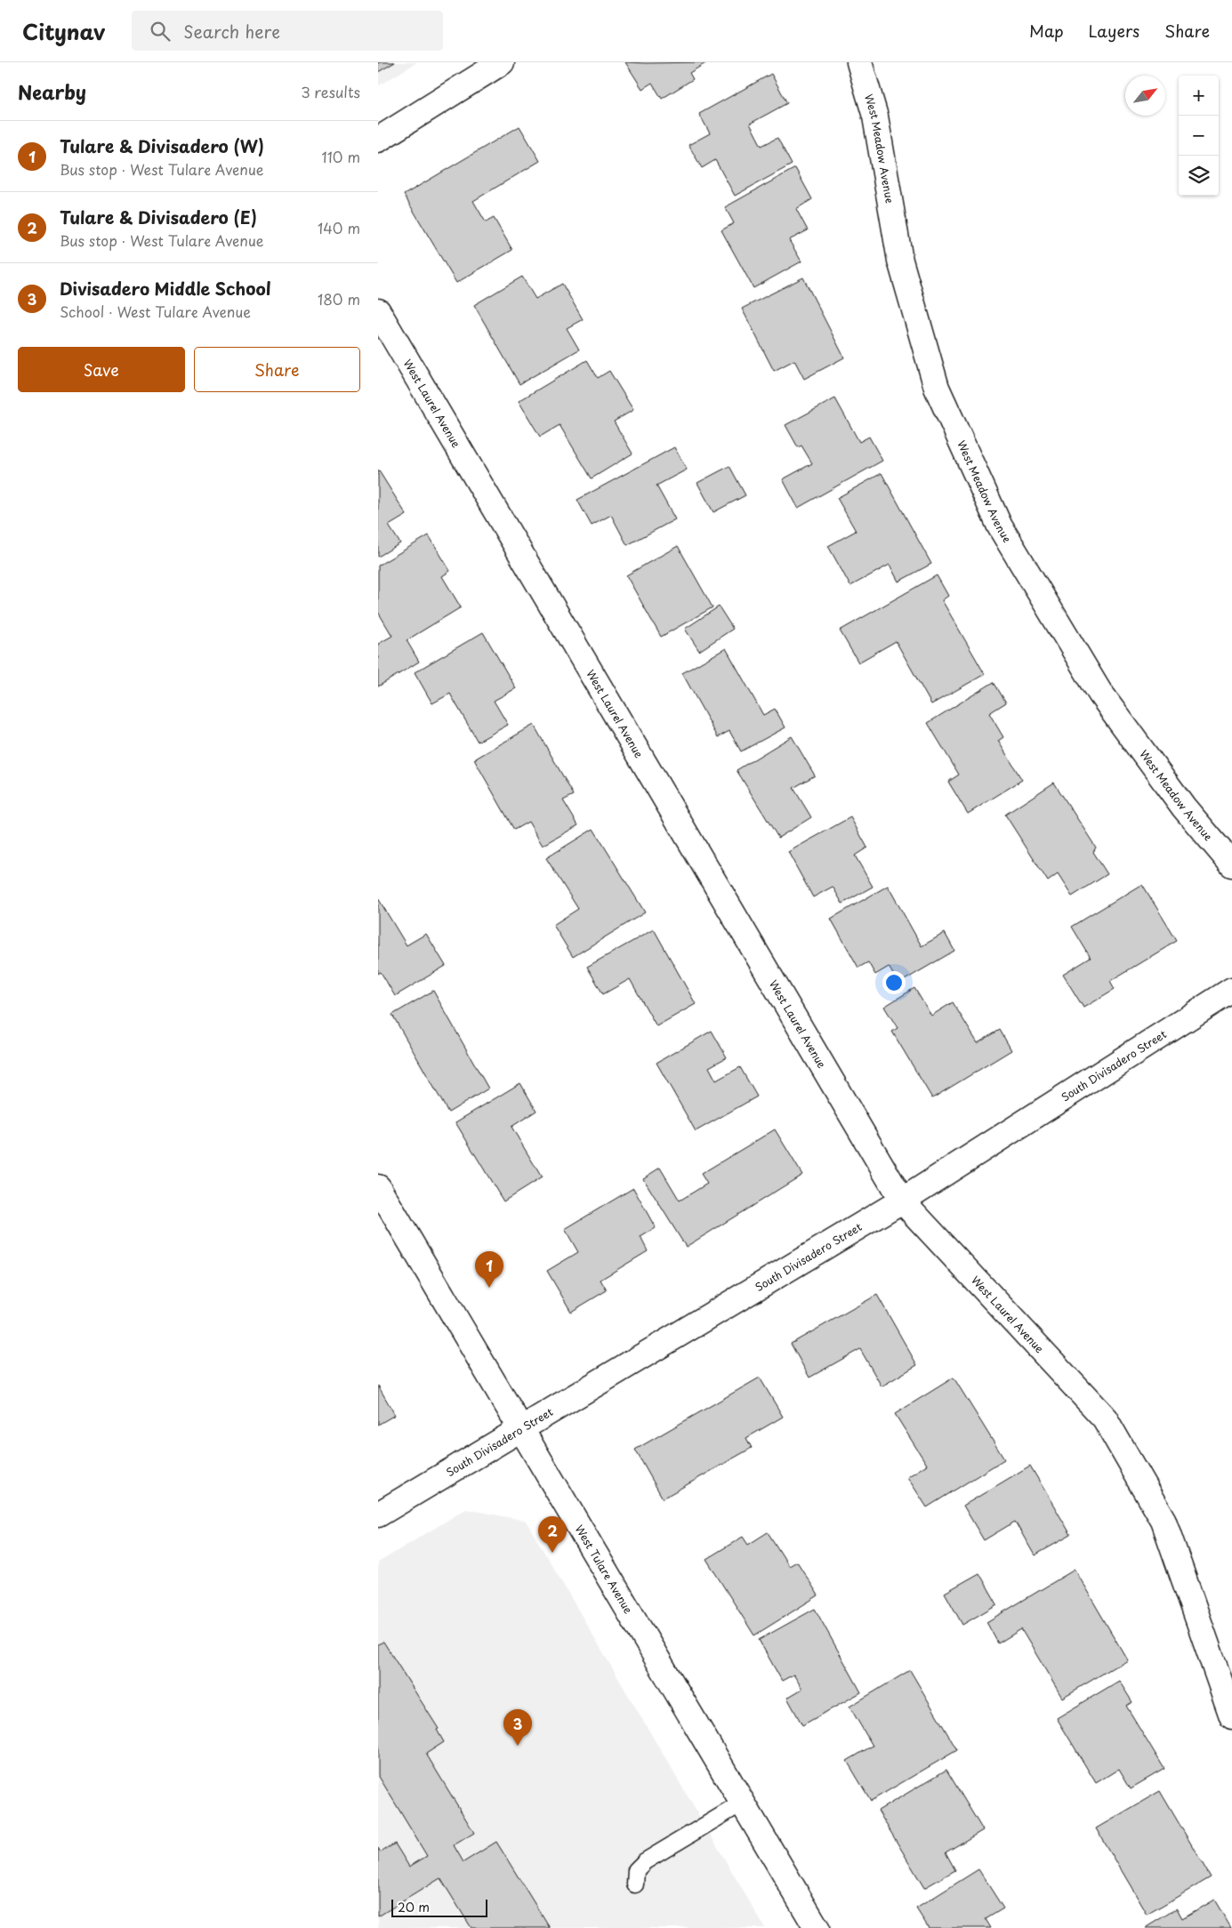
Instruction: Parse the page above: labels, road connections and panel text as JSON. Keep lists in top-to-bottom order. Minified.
{"streets":{"street":["West Meadow Avenue","West Laurel Avenue","South Divisadero Street","West Tulare Avenue"]},"crossings":[["West Laurel Avenue","South Divisadero Street"],["South Divisadero Street","West Tulare Avenue"]],"scale_bar":"20 m","north":"top right","page":{"header":"Citynav","search":"Search here","nav":["Map","Layers","Share"],"heading":["Nearby","3 results"],"map_buttons":["+","−"],"list":[{"mark":"1","name":"Tulare & Divisadero (W)","note":"Bus stop · West Tulare Avenue","value":"110 m"},{"mark":"2","name":"Tulare & Divisadero (E)","note":"Bus stop · West Tulare Avenue","value":"140 m"},{"mark":"3","name":"Divisadero Middle School","note":"School · West Tulare Avenue","value":"180 m"}],"buttons":["Save","Share"],"pins":["1","2","3"],"scale":"20 m"}}
